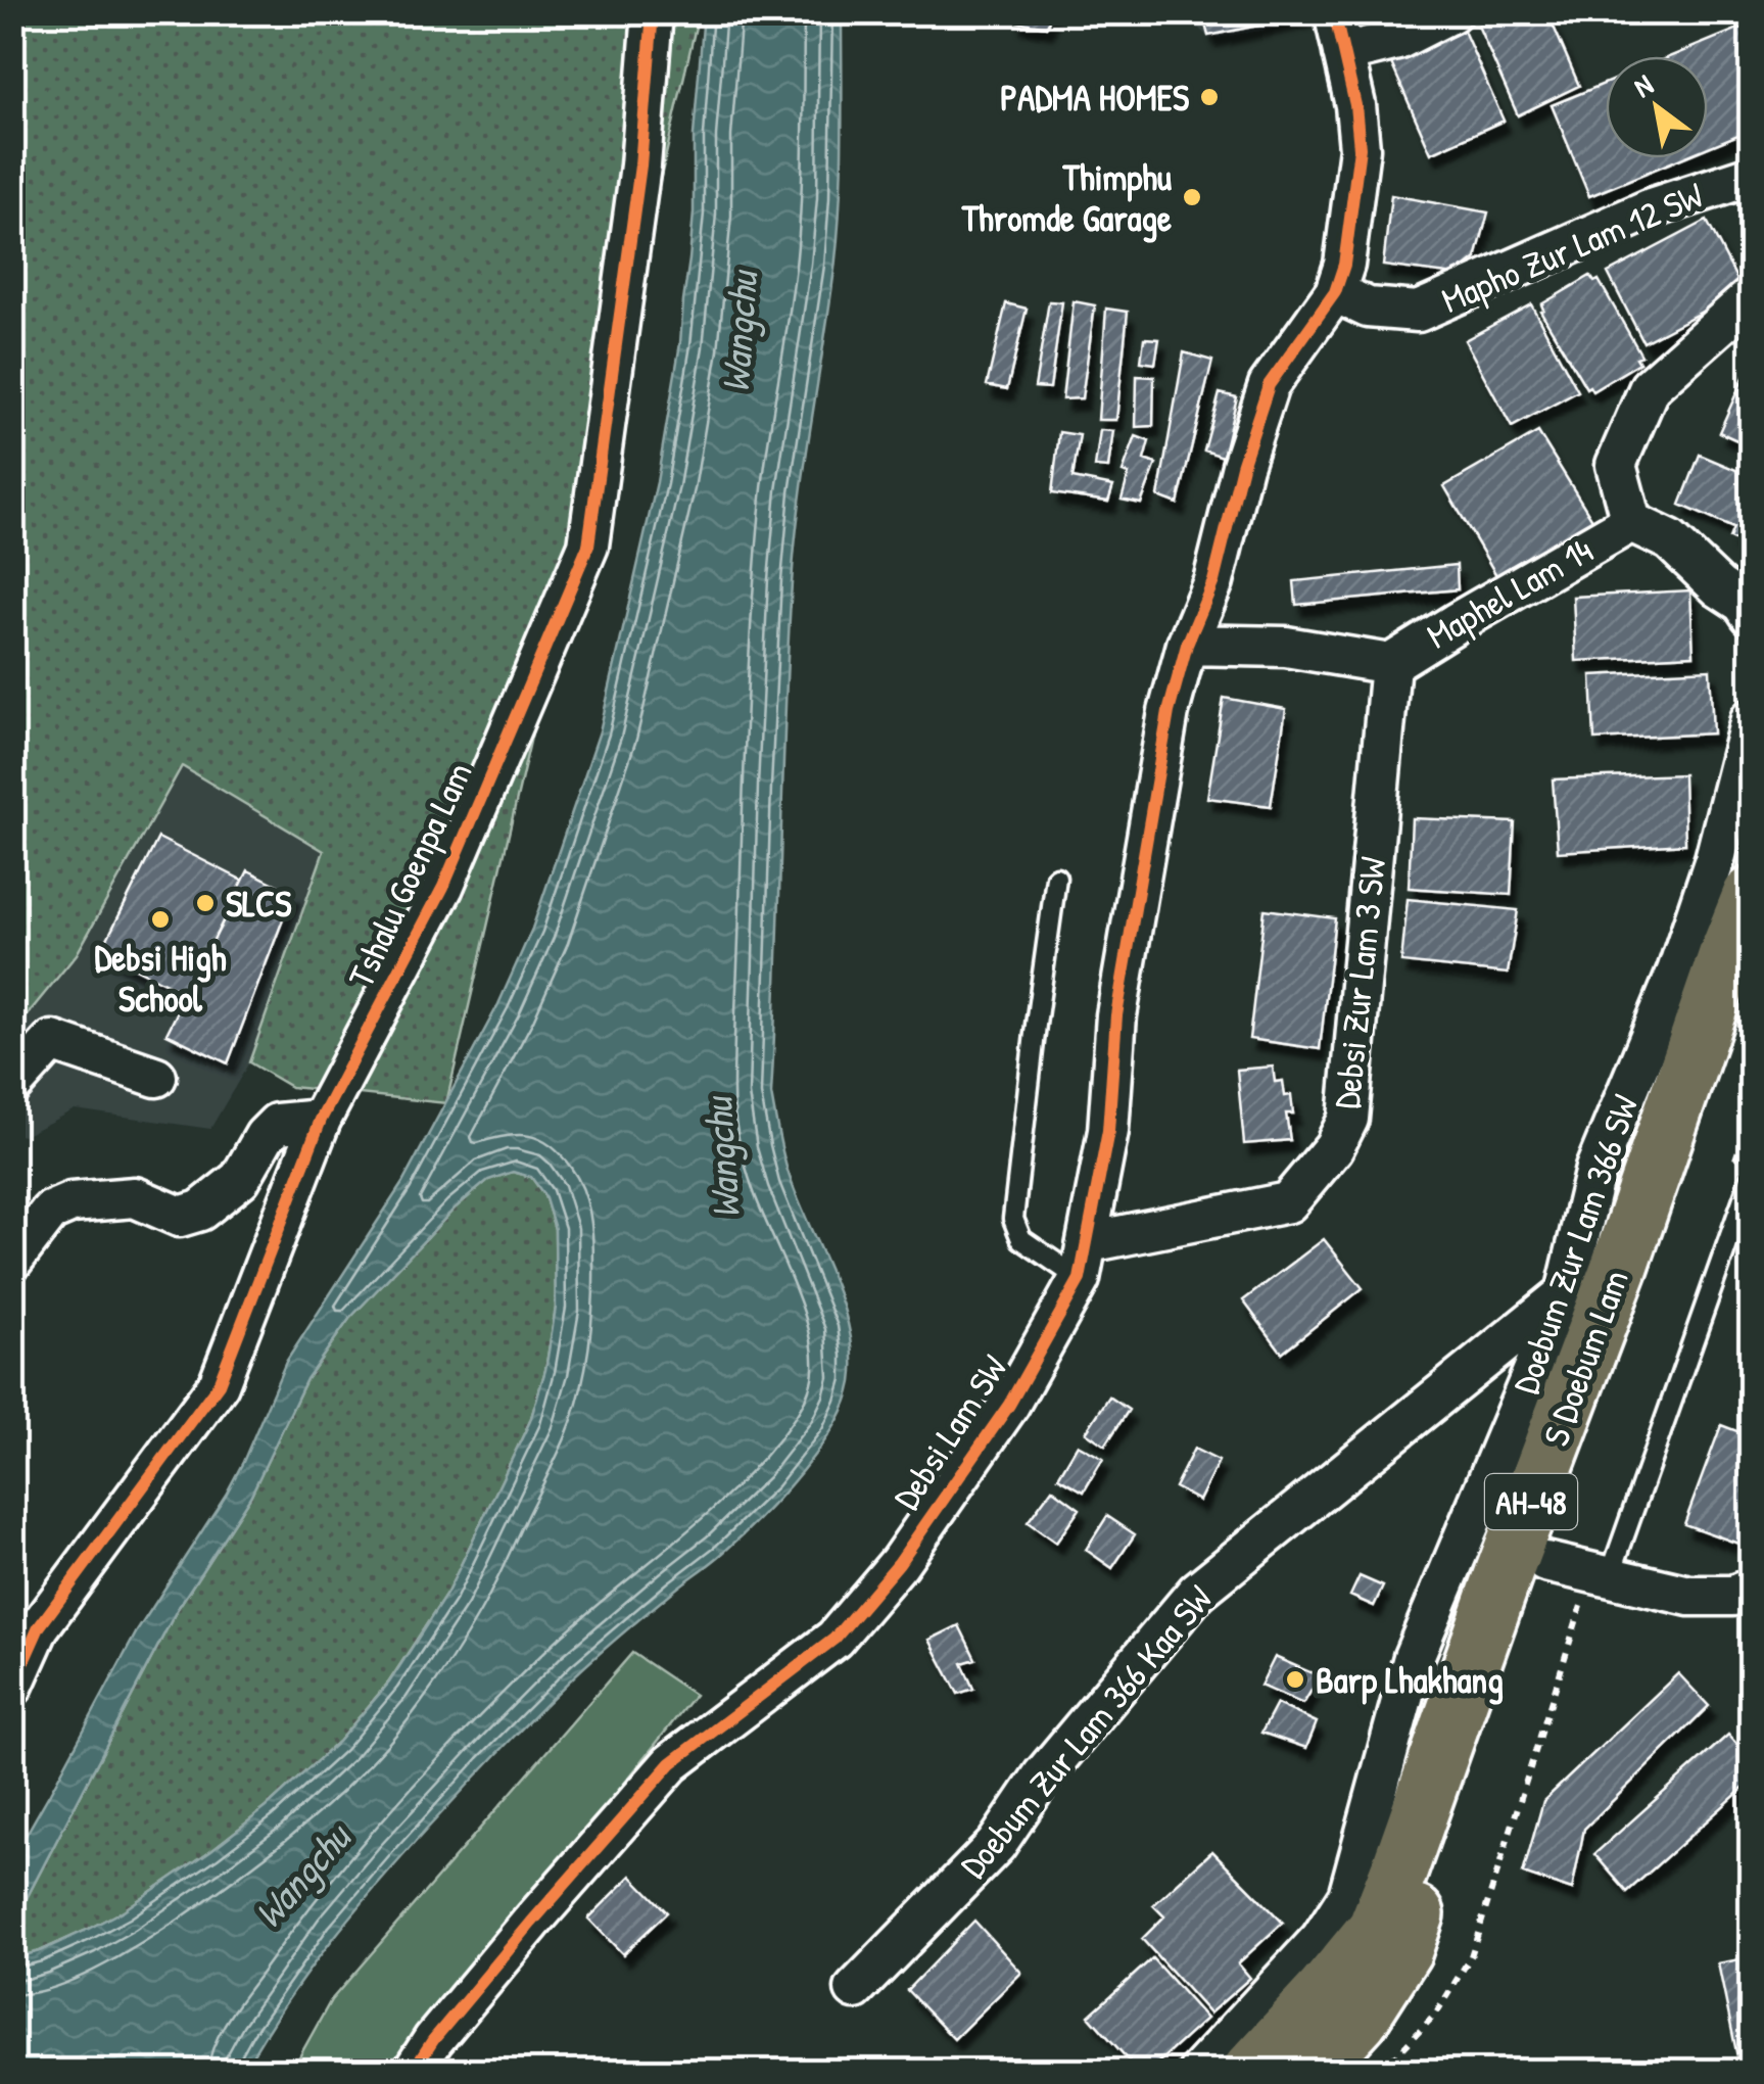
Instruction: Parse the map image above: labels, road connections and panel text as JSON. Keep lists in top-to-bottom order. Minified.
{"streets":{"highway":["S Doebum Lam","AH-48"],"street":["Mapho Zur Lam 12 SW","Maphel Lam 14","Tshalu Goenpa Lam","Debsi Zur Lam 3 SW","Doebum Zur Lam 366 SW","Debsi Lam SW","Doebum Zur Lam 366 Kaa SW"]},"crossings":[["Mapho Zur Lam 12 SW","Debsi Lam SW"],["Maphel Lam 14","Debsi Zur Lam 3 SW"],["Debsi Zur Lam 3 SW","Debsi Lam SW"],["Doebum Zur Lam 366 SW","Doebum Zur Lam 366 Kaa SW"]],"water":["Wangchu"],"places":["PADMA HOMES","Thimphu Thromde Garage","SLCS","Debsi High School","Barp Lhakhang"],"north":"top left"}
